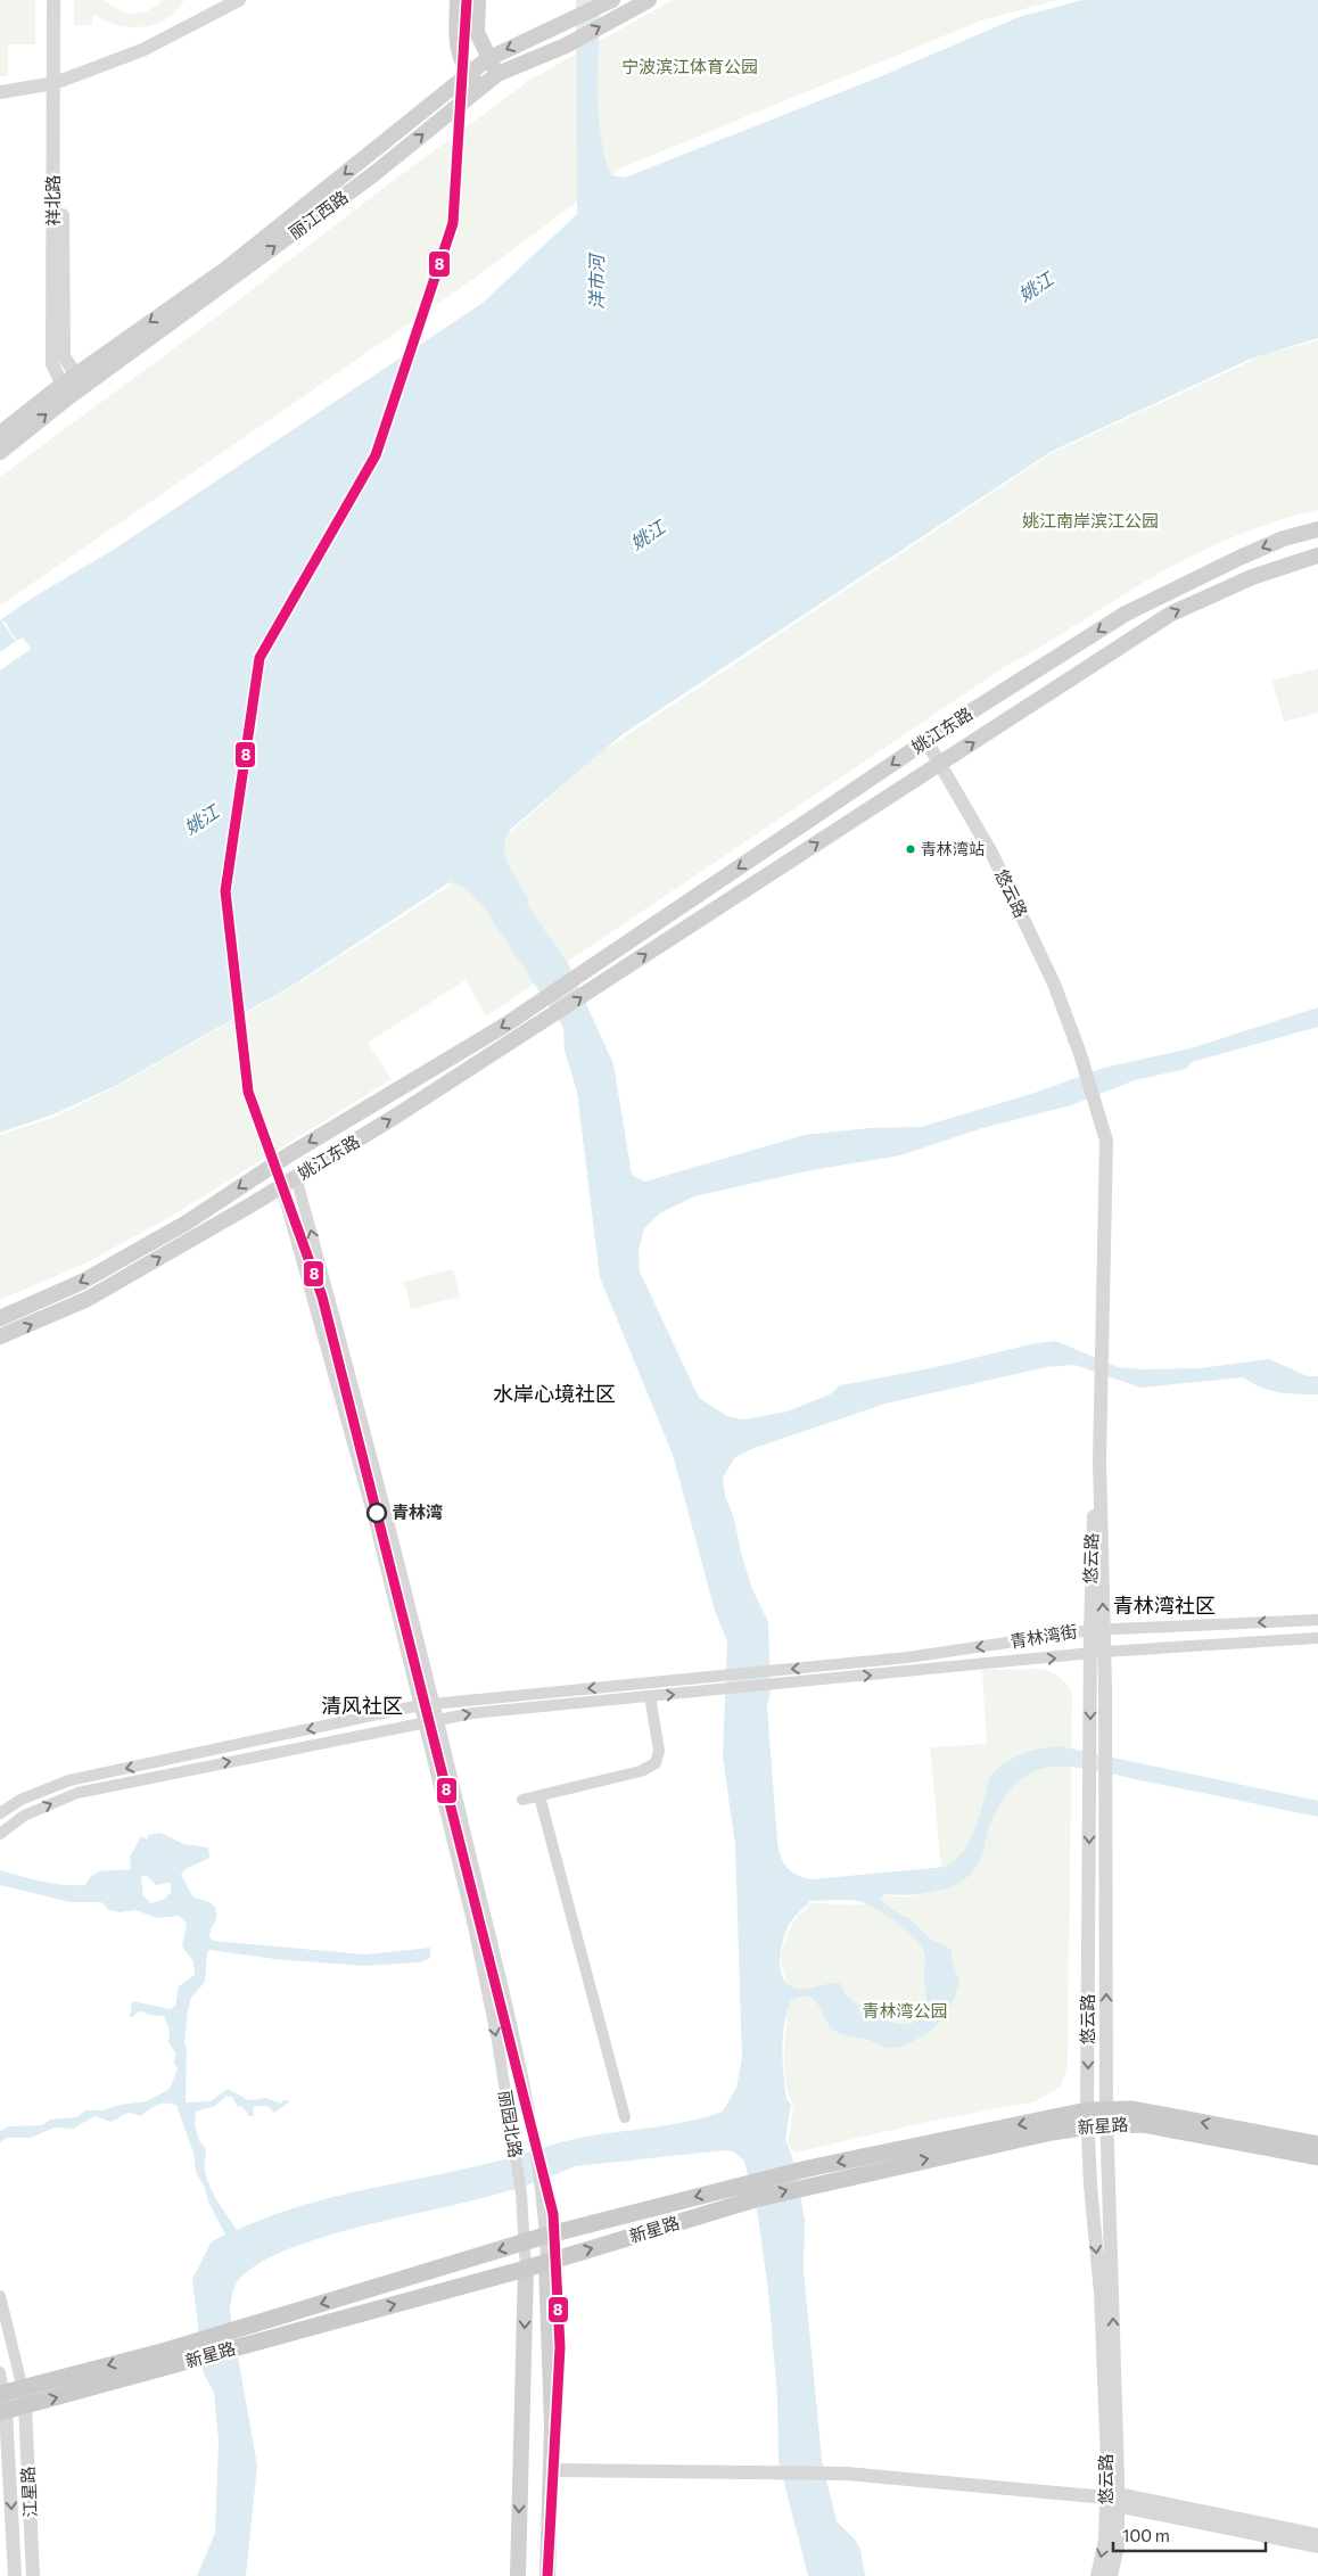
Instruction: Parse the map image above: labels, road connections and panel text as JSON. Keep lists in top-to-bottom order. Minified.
{"streets":{"main road":["丽江西路","姚江东路","丽园北路","新星路"],"street":["祥北路","悠云路","青林湾街","江星路"]},"crossings":[["祥北路","丽江西路"],["姚江东路","悠云路"],["姚江东路","丽园北路"],["悠云路","青林湾街"],["悠云路","新星路"],["青林湾街","丽园北路"],["丽园北路","新星路"],["新星路","江星路"]],"districts":["水岸心境社区","青林湾社区","清风社区"],"water":["洋市河","姚江"],"parks":["宁波滨江体育公园","姚江南岸滨江公园","青林湾公园"],"places":["青林湾站","青林湾"],"lines":["transit line 8"],"scale_bar":"100 m"}
